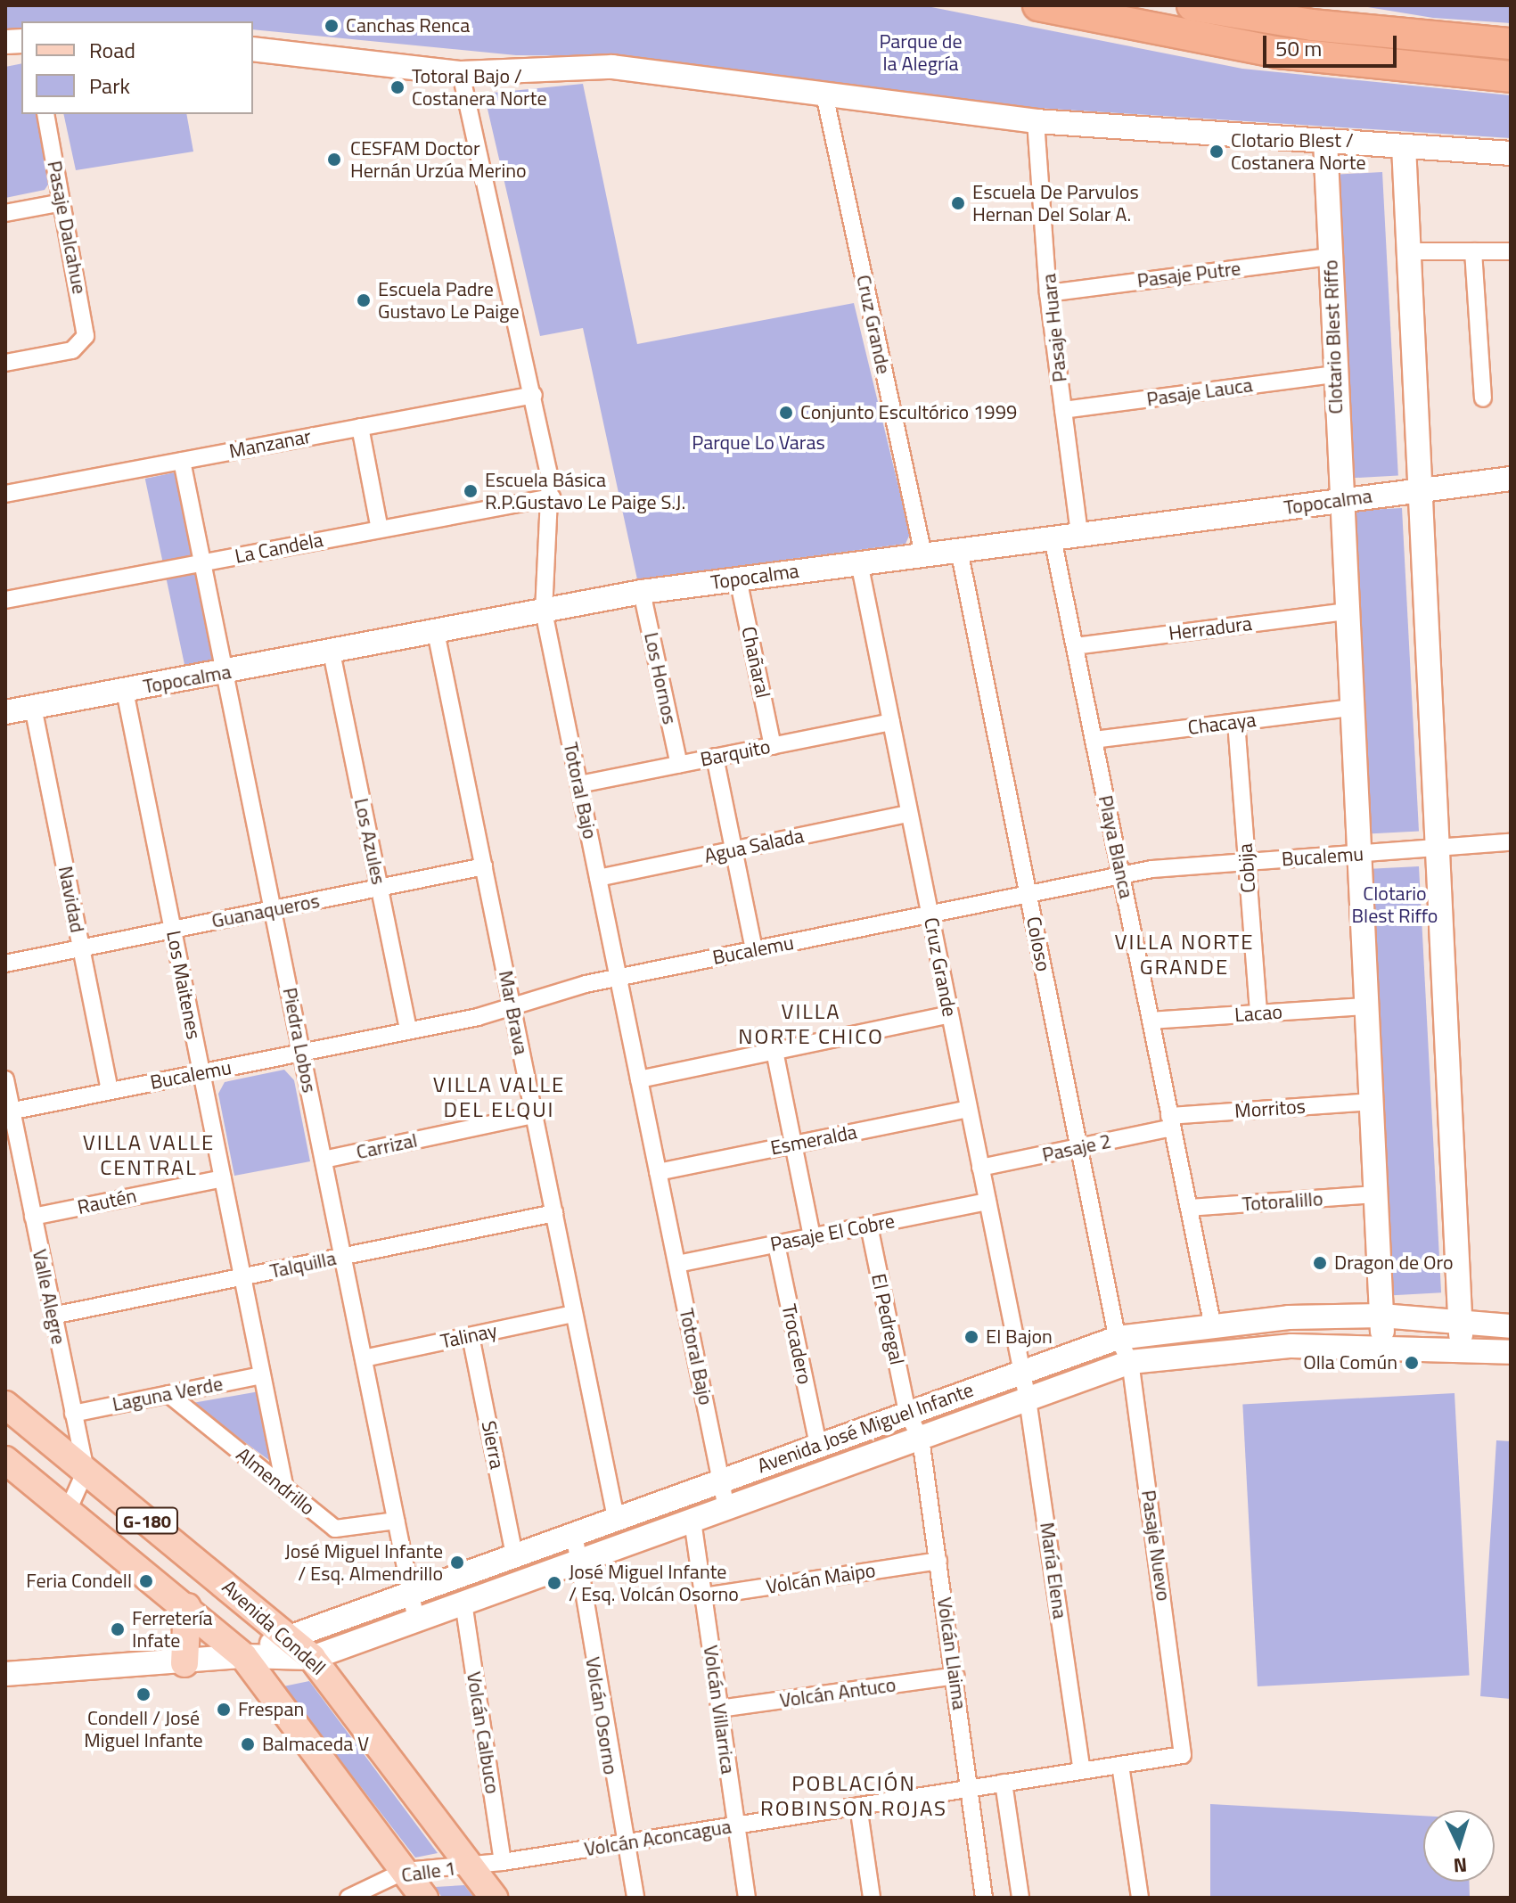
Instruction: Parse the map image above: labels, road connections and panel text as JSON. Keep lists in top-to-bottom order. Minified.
{"streets":{"main road":["G-180","Avenida Condell"],"street":["Pasaje Dalcahue","Pasaje Putre","Cruz Grande","Pasaje Huara","Clotario Blest Riffo","Pasaje Lauca","Manzanar","Topocalma","La Candela","Herradura","Chañaral","Los Hornos","Chacaya","Barquito","Totoral Bajo","Los Azules","Agua Salada","Playa Blanca","Bucalemu","Cobija","Navidad","Guanaqueros","Coloso","Los Maitenes","Mar Brava","Lacao","Piedra Lobos","Morritos","Esmeralda","Carrizal","Pasaje 2","Rautén","Totoralillo","Pasaje El Cobre","Talquilla","Valle Alegre","El Pedregal","Talinay","Trocadero","Laguna Verde","Avenida José Miguel Infante","Sierra","Almendrillo","Pasaje Nuevo","María Elena","Volcán Maipo","Volcán Llaima","Volcán Antuco","Volcán Villarrica","Volcán Osorno","Volcán Calbuco","Volcán Aconcagua","Calle 1"]},"crossings":[["Pasaje Putre","Pasaje Huara"],["Pasaje Putre","Clotario Blest Riffo"],["Cruz Grande","Topocalma"],["Cruz Grande","Barquito"],["Cruz Grande","Agua Salada"],["Cruz Grande","Bucalemu"],["Cruz Grande","Esmeralda"],["Cruz Grande","Pasaje 2"],["Cruz Grande","Pasaje El Cobre"],["Cruz Grande","Avenida José Miguel Infante"],["Cruz Grande","María Elena"],["Pasaje Huara","Pasaje Lauca"],["Pasaje Huara","Topocalma"],["Clotario Blest Riffo","Pasaje Lauca"],["Clotario Blest Riffo","Topocalma"],["Clotario Blest Riffo","Herradura"],["Clotario Blest Riffo","Chacaya"],["Clotario Blest Riffo","Bucalemu"],["Clotario Blest Riffo","Lacao"],["Clotario Blest Riffo","Morritos"],["Clotario Blest Riffo","Totoralillo"],["Clotario Blest Riffo","Avenida José Miguel Infante"],["Manzanar","Totoral Bajo"],["Manzanar","Piedra Lobos"],["Topocalma","Chañaral"],["Topocalma","Los Hornos"],["Topocalma","Totoral Bajo"],["Topocalma","Los Azules"],["Topocalma","Playa Blanca"],["Topocalma","Navidad"],["Topocalma","Coloso"],["Topocalma","Los Maitenes"],["Topocalma","Mar Brava"],["Topocalma","Piedra Lobos"],["La Candela","Totoral Bajo"],["La Candela","Piedra Lobos"],["Herradura","Playa Blanca"],["Chañaral","Barquito"],["Los Hornos","Barquito"],["Chacaya","Playa Blanca"],["Chacaya","Cobija"],["Barquito","Totoral Bajo"],["Totoral Bajo","Agua Salada"],["Totoral Bajo","Bucalemu"],["Totoral Bajo","Esmeralda"],["Totoral Bajo","Pasaje El Cobre"],["Totoral Bajo","Avenida José Miguel Infante"],["Los Azules","Bucalemu"],["Los Azules","Guanaqueros"],["Playa Blanca","Bucalemu"],["Playa Blanca","Lacao"],["Playa Blanca","Morritos"],["Playa Blanca","Pasaje 2"],["Playa Blanca","Totoralillo"],["Playa Blanca","Avenida José Miguel Infante"],["Bucalemu","Cobija"],["Bucalemu","Navidad"],["Bucalemu","Coloso"],["Bucalemu","Los Maitenes"],["Bucalemu","Mar Brava"],["Bucalemu","Piedra Lobos"],["Bucalemu","Valle Alegre"],["Cobija","Lacao"],["Navidad","Guanaqueros"],["Guanaqueros","Los Maitenes"],["Guanaqueros","Mar Brava"],["Guanaqueros","Piedra Lobos"],["Coloso","Pasaje 2"],["Coloso","Avenida José Miguel Infante"],["Coloso","Pasaje Nuevo"],["Los Maitenes","Rautén"],["Los Maitenes","Talquilla"],["Los Maitenes","Laguna Verde"],["Los Maitenes","Almendrillo"],["Mar Brava","Carrizal"],["Mar Brava","Talquilla"],["Mar Brava","Talinay"],["Mar Brava","Avenida José Miguel Infante"],["Piedra Lobos","Carrizal"],["Piedra Lobos","Talquilla"],["Piedra Lobos","Talinay"],["Piedra Lobos","Avenida José Miguel Infante"],["Piedra Lobos","Almendrillo"],["Morritos","Pasaje 2"],["Rautén","Valle Alegre"],["Pasaje El Cobre","El Pedregal"],["Pasaje El Cobre","Trocadero"],["Talquilla","Valle Alegre"],["Valle Alegre","Laguna Verde"],["Valle Alegre","Avenida Condell"],["El Pedregal","Avenida José Miguel Infante"],["El Pedregal","Volcán Llaima"],["Talinay","Sierra"],["Trocadero","Avenida José Miguel Infante"],["Laguna Verde","Almendrillo"],["Avenida José Miguel Infante","Sierra"],["Avenida José Miguel Infante","Pasaje Nuevo"],["Avenida José Miguel Infante","María Elena"],["Avenida José Miguel Infante","Avenida Condell"],["Avenida José Miguel Infante","Volcán Llaima"],["Avenida José Miguel Infante","Volcán Villarrica"],["Avenida José Miguel Infante","Volcán Osorno"],["Avenida José Miguel Infante","Volcán Calbuco"],["Pasaje Nuevo","Volcán Aconcagua"],["María Elena","Volcán Aconcagua"],["Volcán Maipo","Volcán Llaima"],["Volcán Maipo","Volcán Villarrica"],["Avenida Condell","Volcán Aconcagua"],["Avenida Condell","Calle 1"],["Volcán Llaima","Volcán Antuco"],["Volcán Llaima","Volcán Aconcagua"],["Volcán Antuco","Volcán Villarrica"],["Volcán Villarrica","Volcán Aconcagua"],["Volcán Osorno","Volcán Aconcagua"],["Volcán Calbuco","Volcán Aconcagua"],["Volcán Aconcagua","Calle 1"]],"districts":["VILLA NORTE GRANDE","VILLA NORTE CHICO","VILLA VALLE DEL ELQUI","VILLA VALLE CENTRAL","POBLACIÓN ROBINSON ROJAS"],"parks":["Parque de la Alegría","Parque Lo Varas","Clotario Blest Riffo"],"places":["Canchas Renca","Totoral Bajo / Costanera Norte","Clotario Blest / Costanera Norte","CESFAM Doctor Hernán Urzúa Merino","Escuela De Parvulos Hernan Del Solar A.","Escuela Padre Gustavo Le Paige","Conjunto Escultórico 1999","Escuela Básica R.P.Gustavo Le Paige S.J.","Dragon de Oro","El Bajon","Olla Común","José Miguel Infante / Esq. Almendrillo","Feria Condell","José Miguel Infante / Esq. Volcán Osorno","Ferretería Infate","Condell / José Miguel Infante","Frespan","Balmaceda V"],"legend":["Road","Park"],"scale_bar":"50 m","north":"bottom"}
